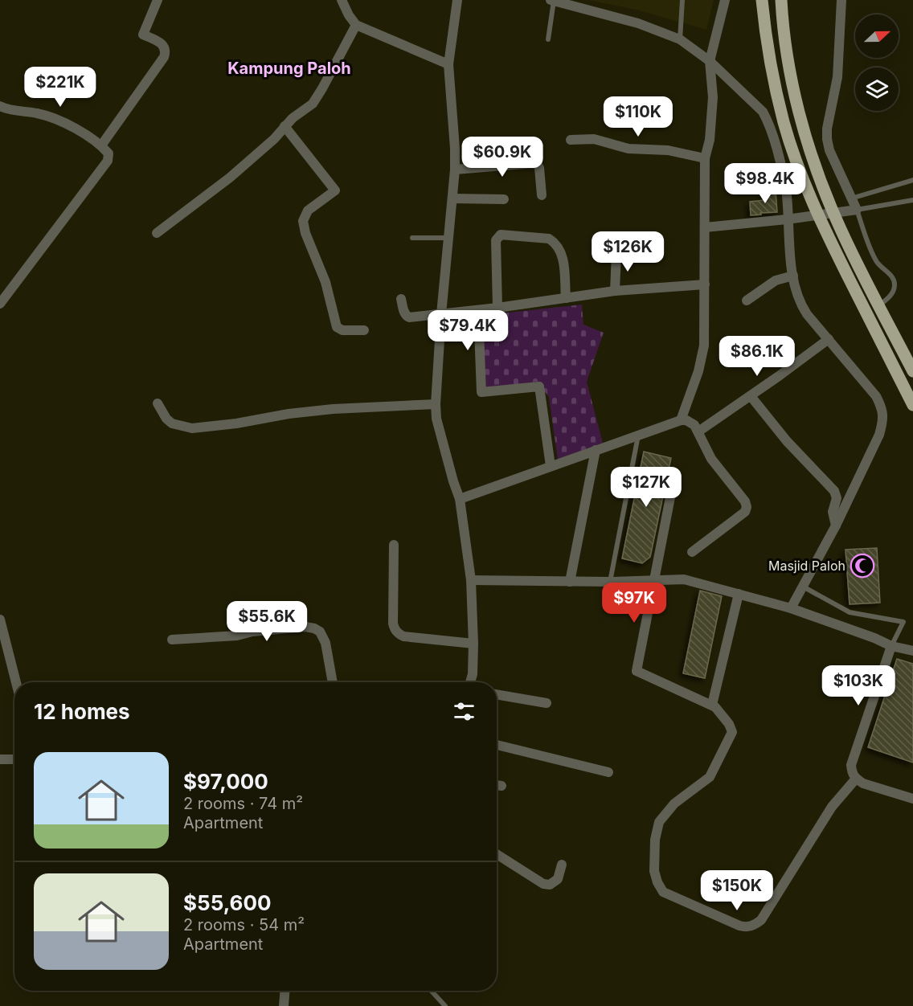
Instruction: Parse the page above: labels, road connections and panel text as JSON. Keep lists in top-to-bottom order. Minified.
{"districts":["Kampung Paloh"],"places":{"mosque":["Masjid Paloh"]},"north":"right","page":{"price":["$221K","$110K","$60.9K","$98.4K","$126K","$79.4K","$86.1K","$127K","$97K","$55.6K","$103K","$150K"],"heading":"12 homes","list":[{"name":"$97,000","note":"2 rooms · 74 m² · Apartment"},{"name":"$55,600","note":"2 rooms · 54 m² · Apartment"}]}}
